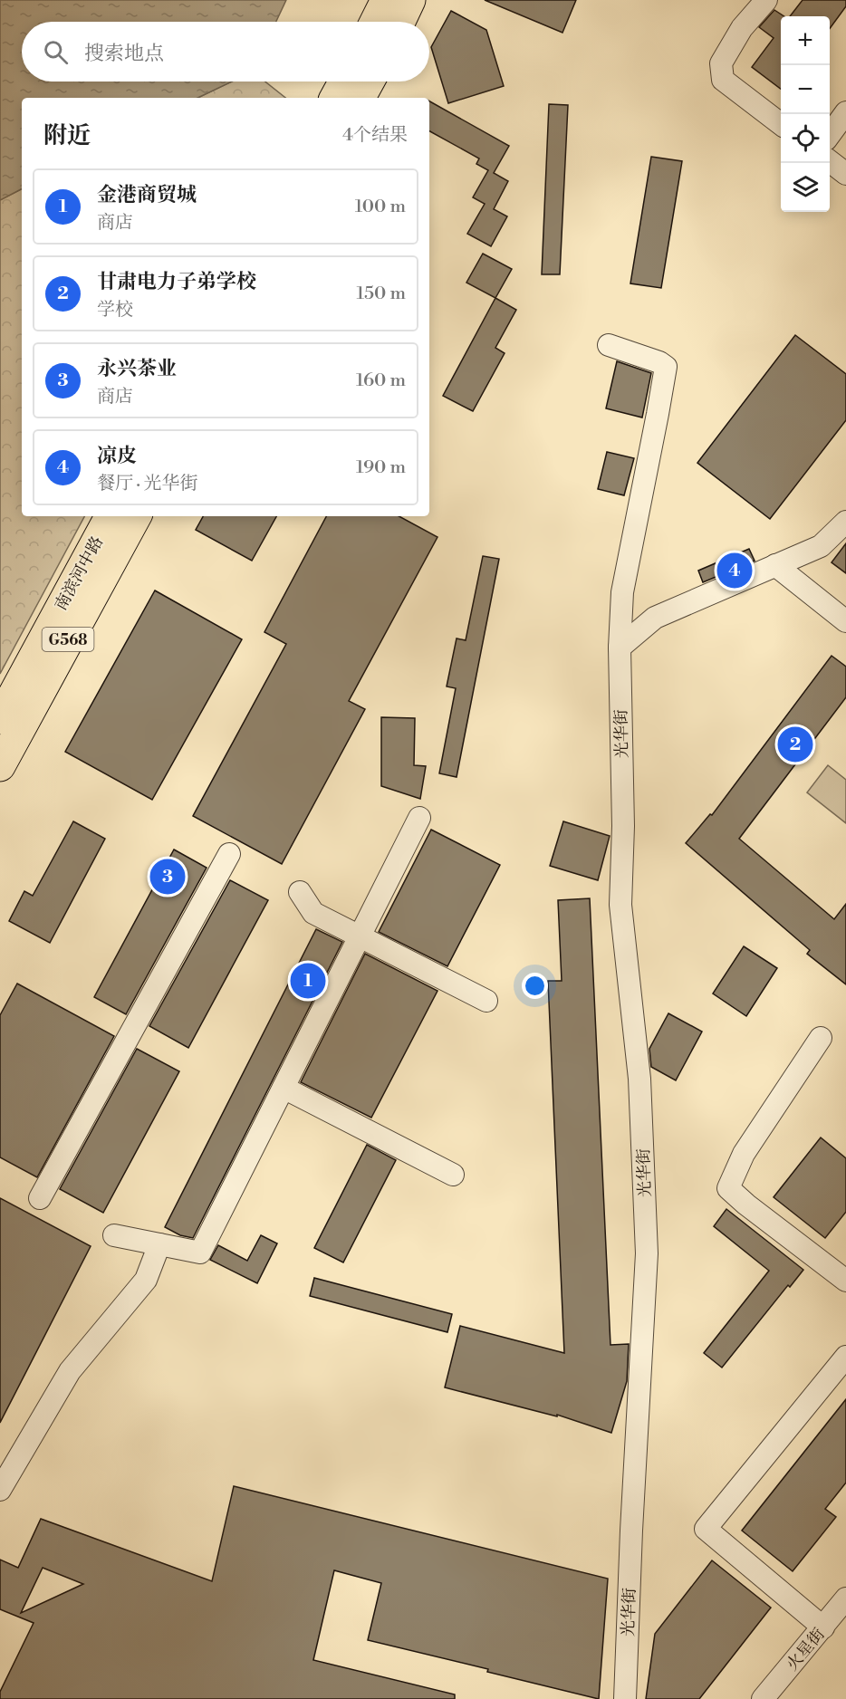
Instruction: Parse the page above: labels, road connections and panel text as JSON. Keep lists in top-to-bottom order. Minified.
{"streets":{"highway":["南滨河中路","G568"],"street":["光华街","火星街"]},"page":{"map_buttons":["+","−"],"search":"搜索地点","heading":["附近","4个结果"],"list":[{"mark":"1","name":"金港商贸城","note":"商店","value":"100 m"},{"mark":"2","name":"甘肃电力子弟学校","note":"学校","value":"150 m"},{"mark":"3","name":"永兴茶业","note":"商店","value":"160 m"},{"mark":"4","name":"凉皮","note":"餐厅 · 光华街","value":"190 m"}],"pins":["4","2","3","1"]}}
